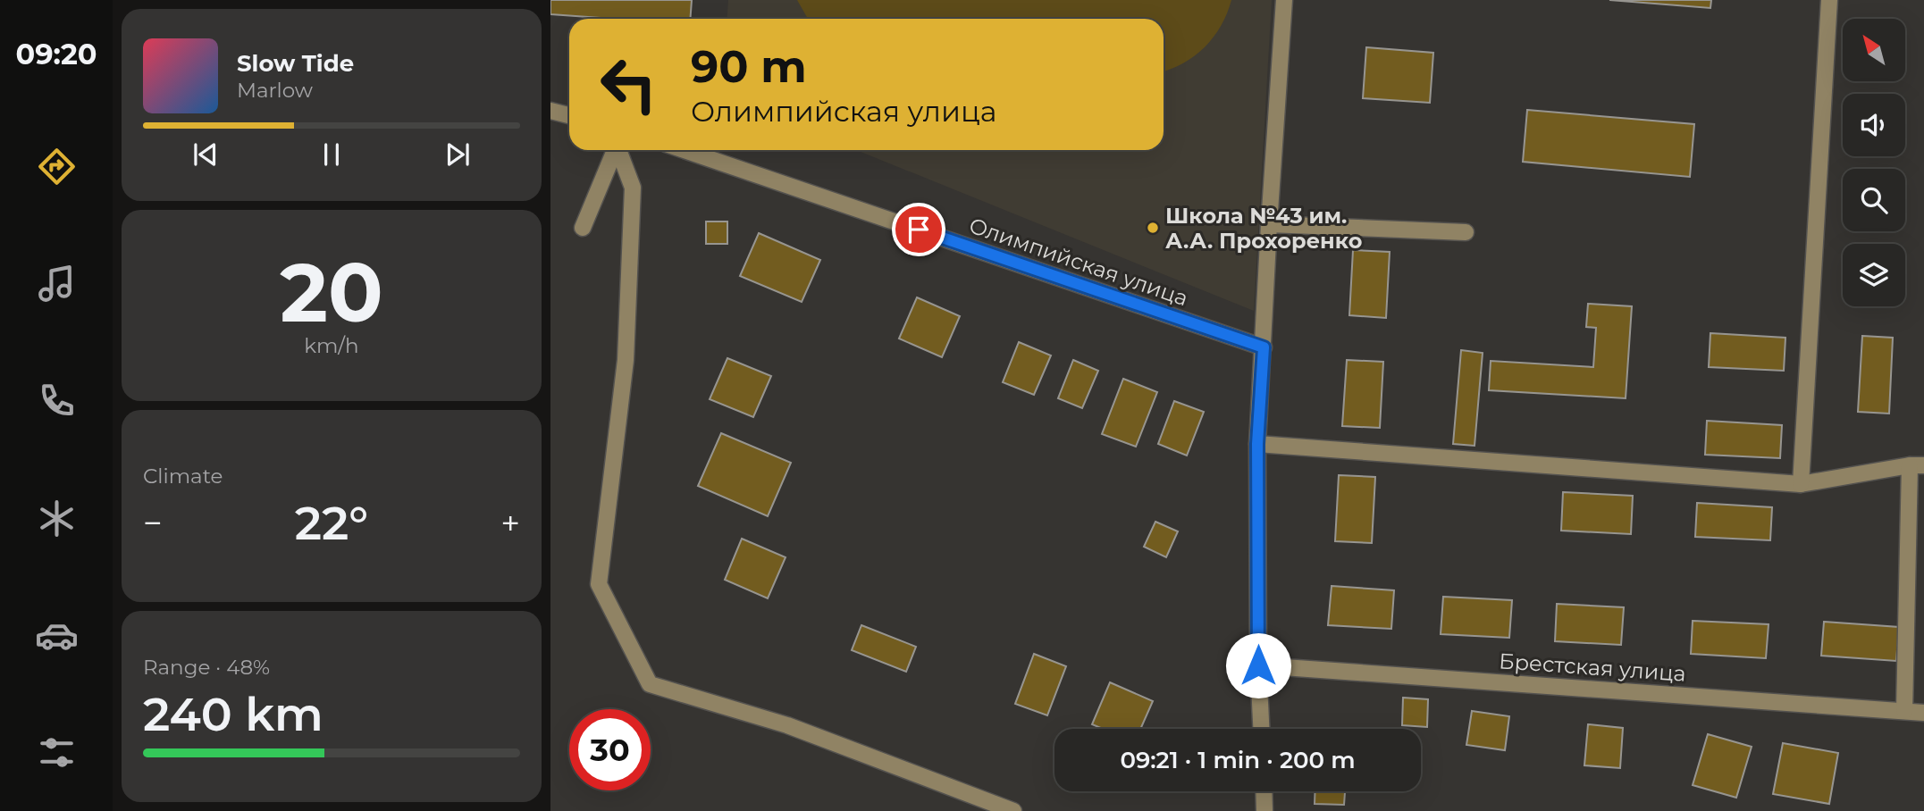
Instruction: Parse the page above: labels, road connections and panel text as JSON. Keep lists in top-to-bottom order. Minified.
{"streets":{"street":["Олимпийская улица","Брестская улица"]},"places":["Школа №43 им. А.А. Прохоренко"],"north":"top left","page":{"tabs":"09:20","turn":["90 m","Олимпийская улица"],"song":["Slow Tide","Marlow"],"tile":[["20","km/h"],"Climate",["Range · 48%","240 km"]],"heat":["−","22°","+"],"limit":"30","trip":"09:21 · 1 min · 200 m"}}
